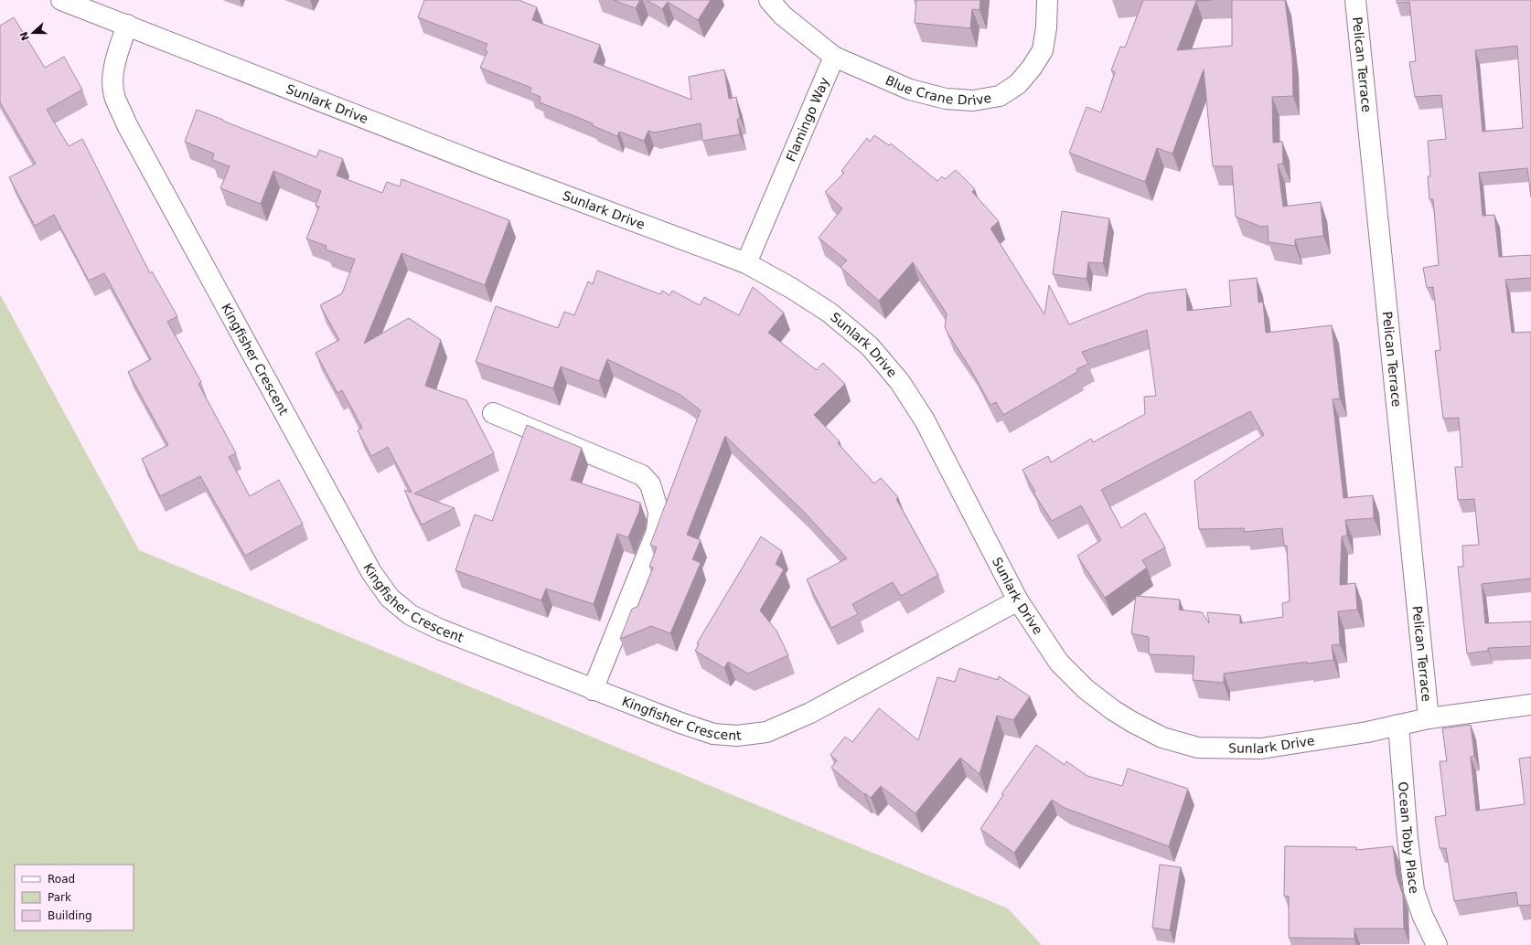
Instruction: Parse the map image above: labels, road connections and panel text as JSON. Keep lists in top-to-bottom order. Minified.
{"streets":{"street":["Pelican Terrace","Blue Crane Drive","Sunlark Drive","Flamingo Way","Kingfisher Crescent","Ocean Toby Place"]},"crossings":[["Pelican Terrace","Sunlark Drive"],["Blue Crane Drive","Flamingo Way"],["Sunlark Drive","Flamingo Way"],["Sunlark Drive","Kingfisher Crescent"],["Sunlark Drive","Ocean Toby Place"]],"legend":["Road","Park","Building"],"north":"left"}
